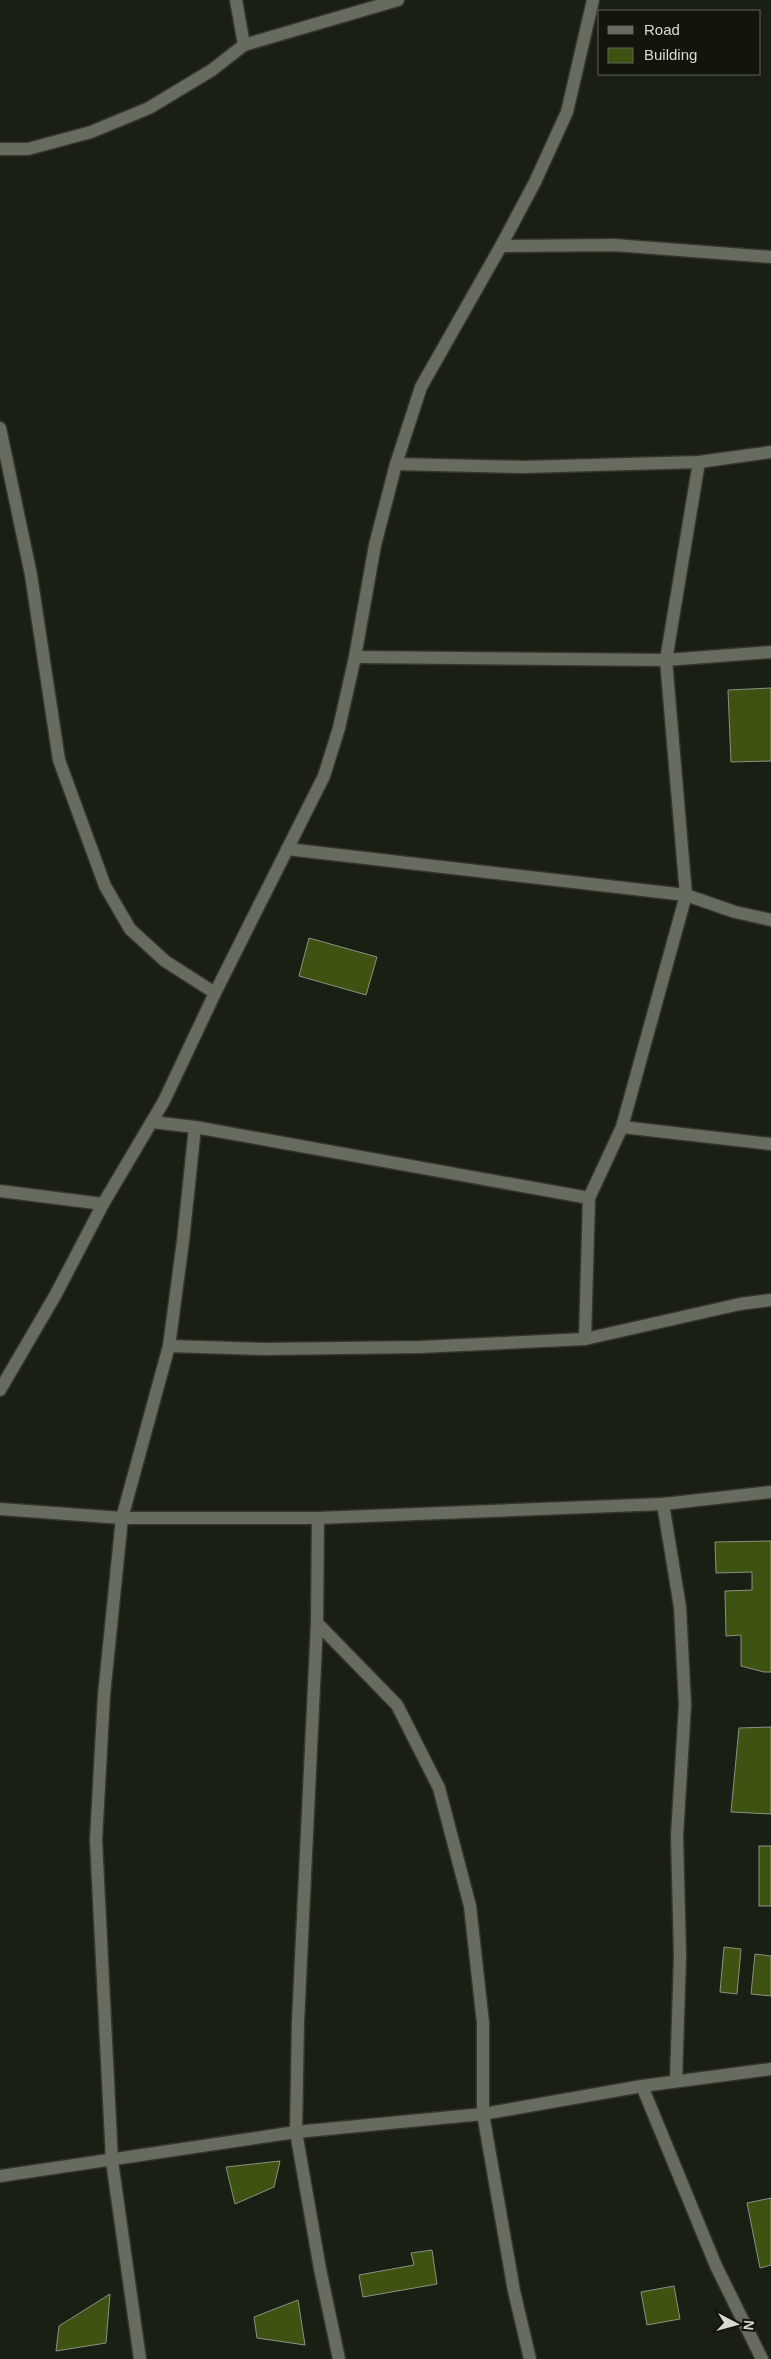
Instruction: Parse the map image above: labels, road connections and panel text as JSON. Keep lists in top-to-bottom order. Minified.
{"legend":["Road","Building"],"north":"right"}
